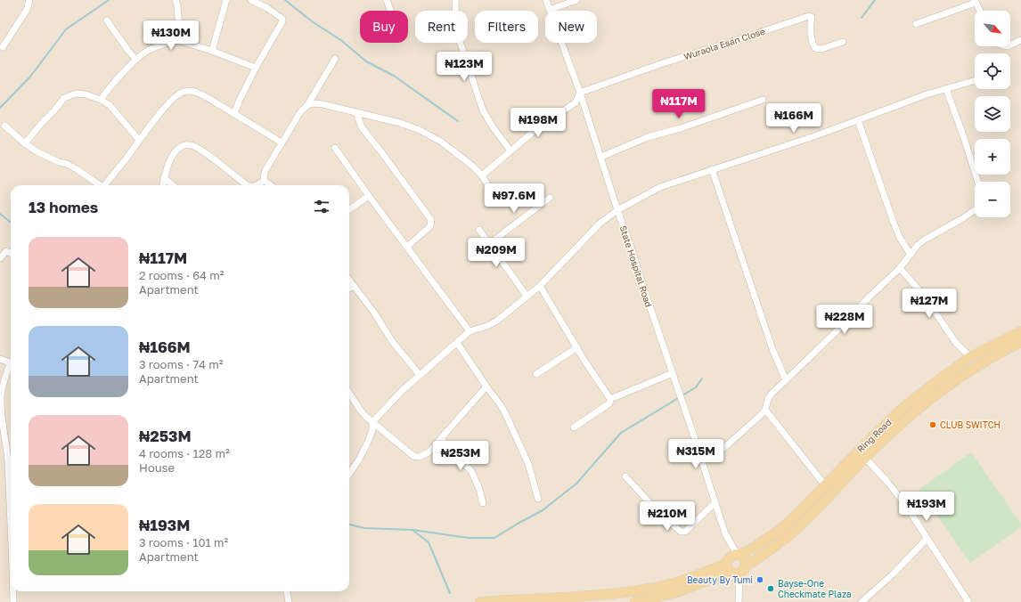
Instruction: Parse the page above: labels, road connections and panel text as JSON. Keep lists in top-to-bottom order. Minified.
{"streets":{"main road":["Ring Road"],"street":["Wuraola Esan Close","State Hospital Road"]},"crossings":[["Wuraola Esan Close","State Hospital Road"],["State Hospital Road","Ring Road"]],"places":["CLUB SWITCH","Beauty By Tumi","Bayse-One Checkmate Plaza"],"north":"bottom right","page":{"map_buttons":["+","−"],"chip":["Buy","Rent","Filters","New"],"price":["₦130M","₦123M","₦117M","₦166M","₦198M","₦97.6M","₦209M","₦127M","₦228M","₦315M","₦253M","₦193M","₦210M"],"heading":"13 homes","list":[{"name":"₦117M","note":"2 rooms · 64 m² · Apartment"},{"name":"₦166M","note":"3 rooms · 74 m² · Apartment"},{"name":"₦253M","note":"4 rooms · 128 m² · House"},{"name":"₦193M","note":"3 rooms · 101 m² · Apartment"}]}}
